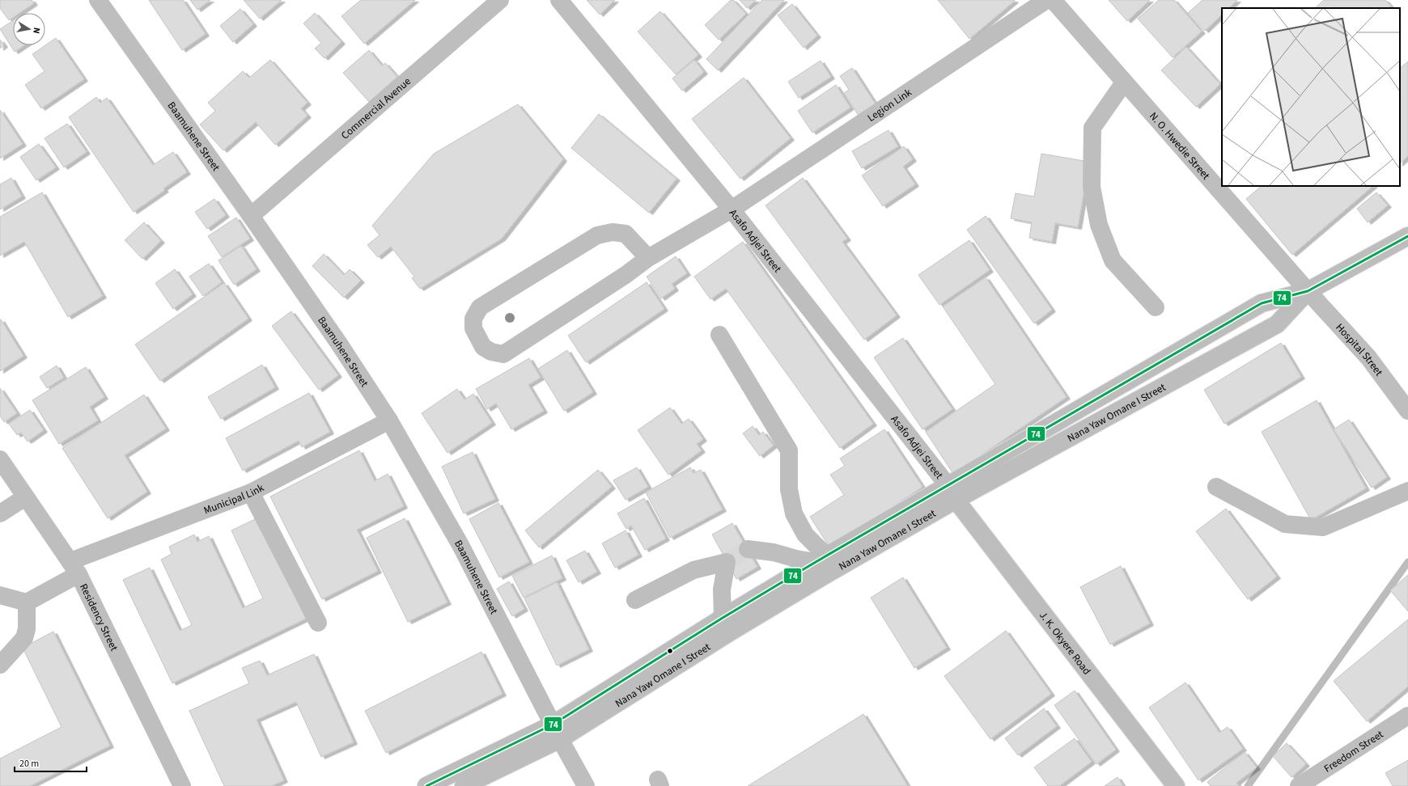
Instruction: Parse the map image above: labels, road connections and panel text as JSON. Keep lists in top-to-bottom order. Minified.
{"streets":{"main road":["Nana Yaw Omane I Street","J. K. Okyere Road"],"street":["Legion Link","Commercial Avenue","Baamuhene Street","N. O. Hwedie Street","Asafo Adjei Street","Hospital Street","Municipal Link","Residency Street","Freedom Street"]},"crossings":[["Legion Link","Asafo Adjei Street"],["Commercial Avenue","Baamuhene Street"],["Baamuhene Street","Nana Yaw Omane I Street"],["Baamuhene Street","Municipal Link"],["N. O. Hwedie Street","Hospital Street"],["N. O. Hwedie Street","Nana Yaw Omane I Street"],["Asafo Adjei Street","Nana Yaw Omane I Street"],["Asafo Adjei Street","J. K. Okyere Road"],["Hospital Street","Nana Yaw Omane I Street"],["Nana Yaw Omane I Street","J. K. Okyere Road"],["Municipal Link","Residency Street"]],"lines":["transit line 74"],"scale_bar":"20 m","north":"right"}
